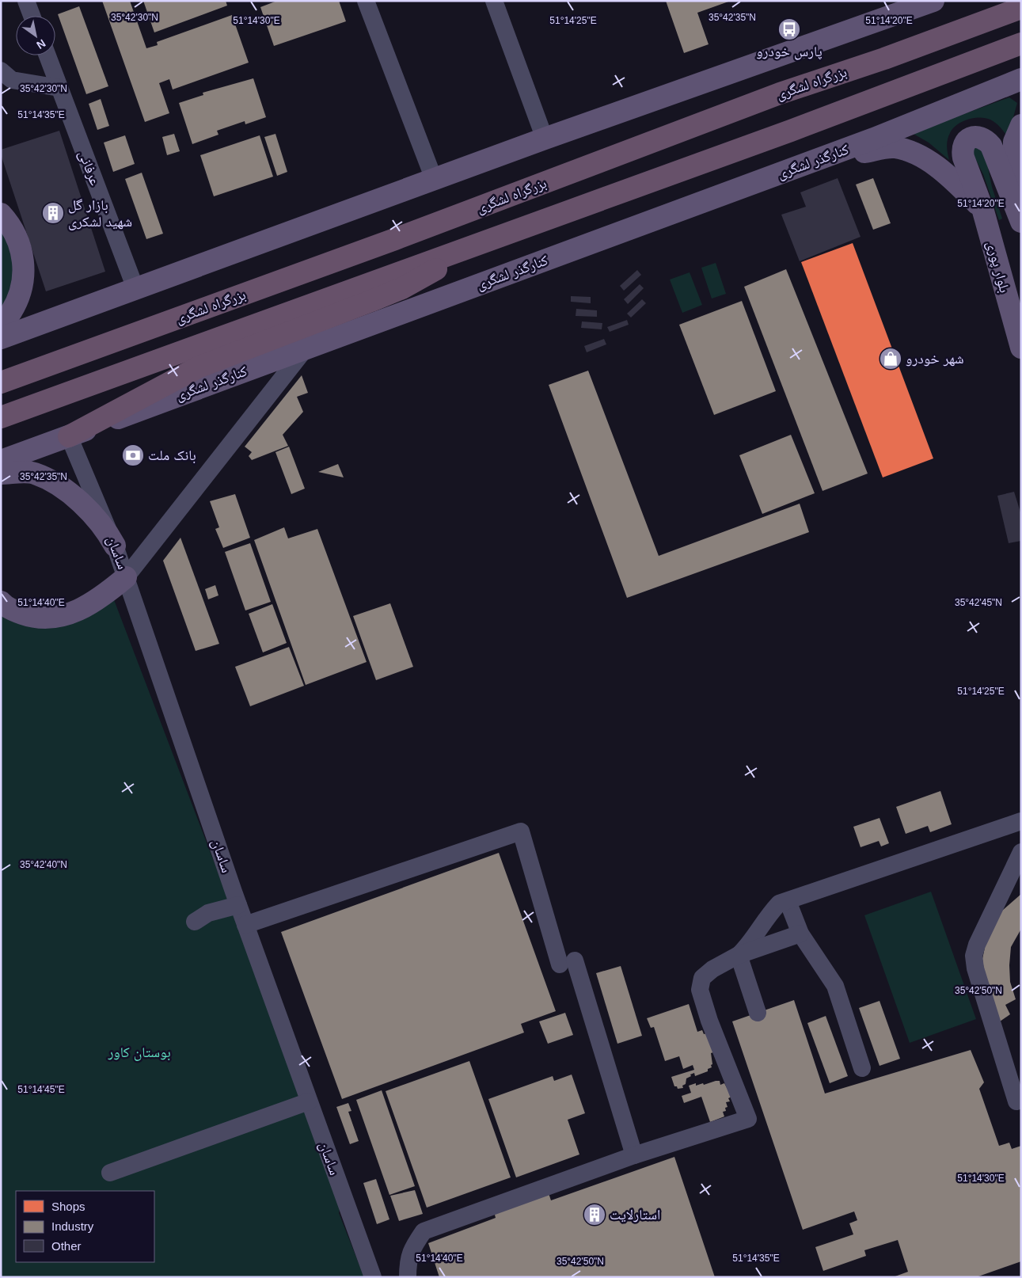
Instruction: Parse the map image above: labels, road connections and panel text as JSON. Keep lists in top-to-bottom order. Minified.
{"streets":{"highway":["بزرگراه لشگری"],"main road":["کنارگذر لشگری","بلوار پوری"],"street":["عرفانی","ساسان"]},"crossings":[["کنارگذر لشگری","ساسان"]],"parks":["بوستان کاور"],"places":{"bus stop":["پارس خودرو"],"building":["بازار گل شهید لشکری","استارلایت"],"shop":["شهر خودرو"],"bank":["بانک ملت"]},"legend":["Shops","Industry","Other"],"north":"bottom right","coordinates":["35°42'30\"N","35°42'35\"N","51°14'30\"E","51°14'25\"E","51°14'20\"E","51°14'35\"E","51°14'40\"E","35°42'45\"N","35°42'40\"N","35°42'50\"N","51°14'45\"E"]}
